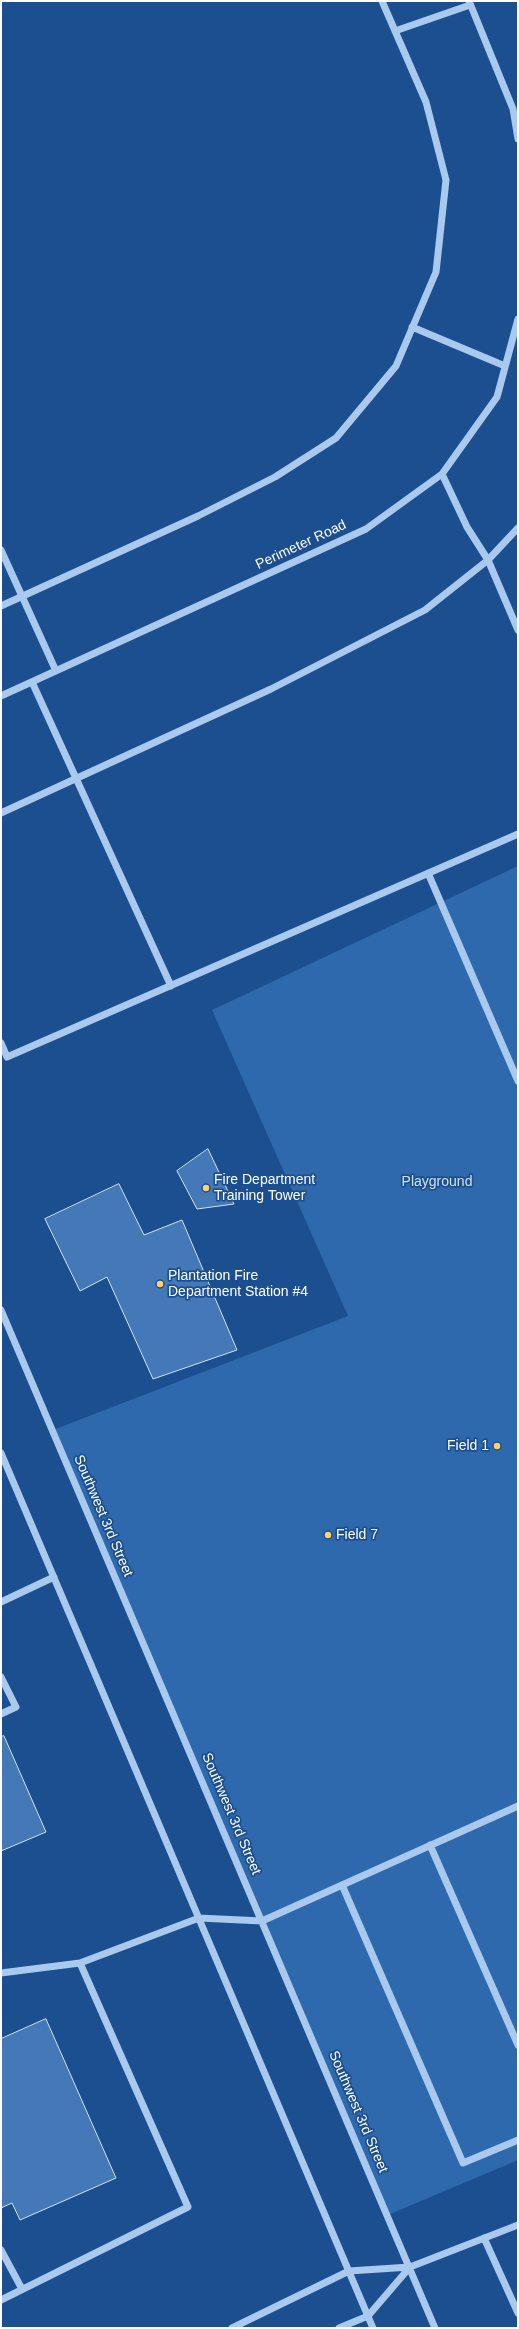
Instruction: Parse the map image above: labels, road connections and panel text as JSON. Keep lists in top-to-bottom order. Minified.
{"streets":{"street":["Perimeter Road","Southwest 3rd Street"]},"parks":["Playground"],"places":["Fire Department Training Tower","Plantation Fire Department Station #4","Field 1","Field 7"]}
